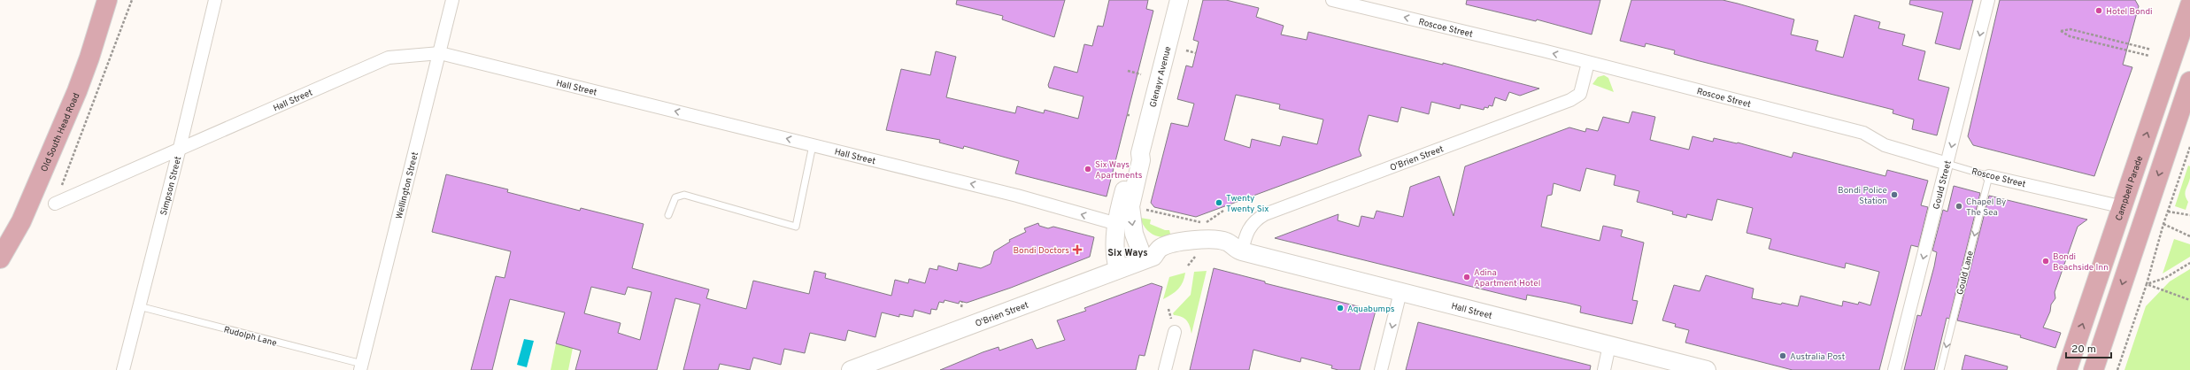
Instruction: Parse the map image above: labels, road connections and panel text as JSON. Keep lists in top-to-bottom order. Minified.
{"streets":{"main road":["Old South Head Road","Campbell Parade"],"street":["Roscoe Street","Glenayr Avenue","Hall Street","O'Brien Street","Simpson Street","Wellington Street","Gould Street"],"lane":["Gould Lane","Rudolph Lane"]},"crossings":[["Roscoe Street","O'Brien Street"],["Roscoe Street","Gould Street"],["Roscoe Street","Gould Lane"],["Glenayr Avenue","Hall Street"],["Glenayr Avenue","O'Brien Street"],["Hall Street","O'Brien Street"],["Hall Street","Simpson Street"],["Hall Street","Wellington Street"],["Simpson Street","Rudolph Lane"],["Wellington Street","Rudolph Lane"]],"one_way":["Hall Street","Gould Street","Gould Lane"],"districts":["Six Ways"],"places":{"other":["Hotel Bondi","Six Ways Apartments","Bondi Police Station","Twenty Twenty Six","Chapel By The Sea","Bondi Beachside Inn","Adina Apartment Hotel","Aquabumps","Australia Post"],"health":["Bondi Doctors"]},"scale_bar":"20 m"}
